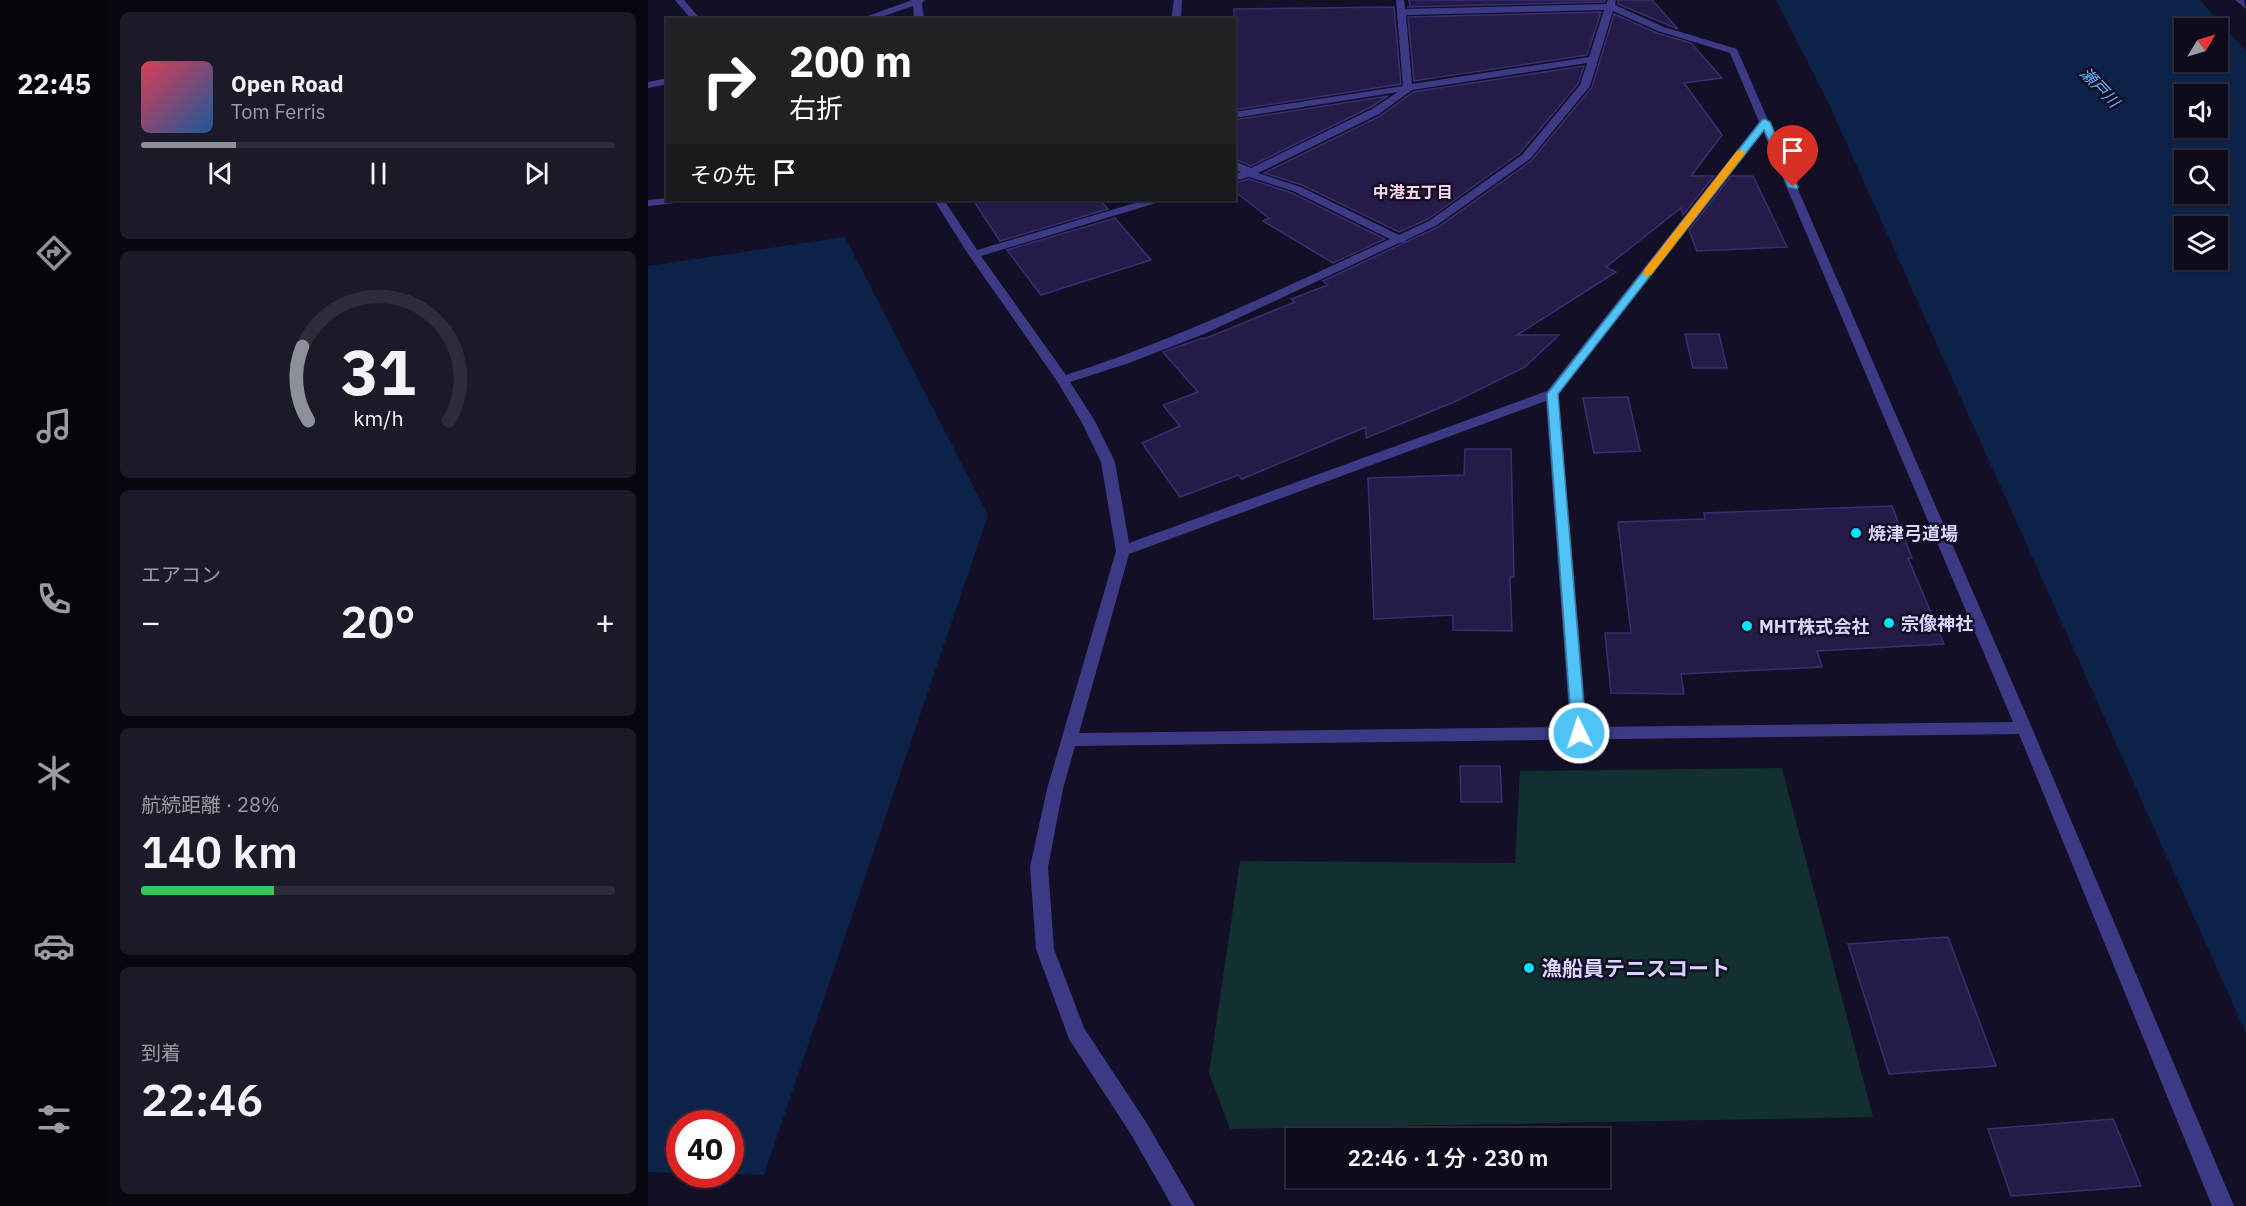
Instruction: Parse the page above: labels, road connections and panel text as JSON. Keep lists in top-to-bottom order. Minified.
{"districts":["中港五丁目"],"water":["瀬戸川"],"places":["焼津弓道場","宗像神社","MHT株式会社","漁船員テニスコート"],"north":"top right","page":{"tabs":"22:45","turn":["200 m","右折"],"song":["Open Road","Tom Ferris"],"then":"その先","tile":["エアコン",["航続距離 · 28%","140 km"],["到着","22:46"]],"heat":["−","20°","+"],"limit":"40","trip":"22:46 · 1 分 · 230 m","gauge":["31","km/h"]}}
